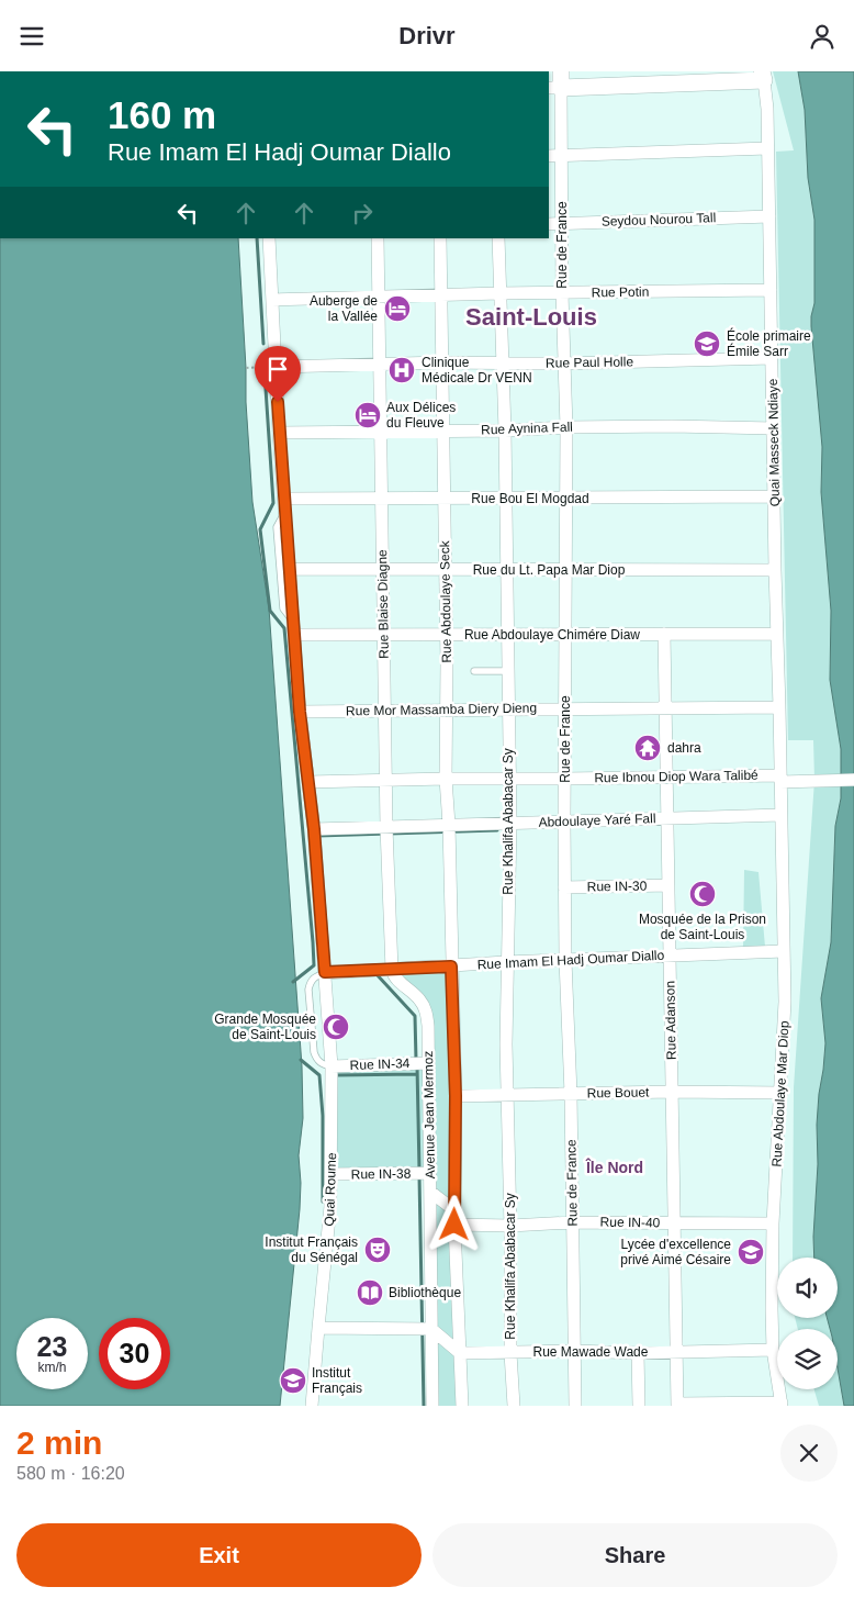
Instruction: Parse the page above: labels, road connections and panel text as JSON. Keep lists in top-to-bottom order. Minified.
{"streets":{"street":["Seydou Nourou Tall","Rue de France","Rue Potin","Rue Paul Holle","Rue Aynina Fall","Quai Masseck Ndiaye","Rue Bou El Mogdad","Rue du Lt. Papa Mar Diop","Rue Abdoulaye Seck","Rue Blaise Diagne","Rue Abdoulaye Chimére Diaw","Rue Mor Massamba Diery Dieng","Rue Ibnou Diop Wara Talibé","Abdoulaye Yaré Fall","Rue Khalifa Ababacar Sy","Rue IN-30","Rue Imam El Hadj Oumar Diallo","Rue Adanson","Rue IN-34","Rue Bouet","Rue Abdoulaye Mar Diop","Avenue Jean Mermoz","Rue IN-38","Quai Roume","Rue IN-40","Rue Mawade Wade"]},"crossings":[["Seydou Nourou Tall","Rue de France"],["Seydou Nourou Tall","Quai Masseck Ndiaye"],["Rue de France","Rue Potin"],["Rue de France","Rue Paul Holle"],["Rue de France","Rue Aynina Fall"],["Rue de France","Rue Bou El Mogdad"],["Rue de France","Rue du Lt. Papa Mar Diop"],["Rue de France","Rue Abdoulaye Chimére Diaw"],["Rue de France","Rue Mor Massamba Diery Dieng"],["Rue de France","Rue Ibnou Diop Wara Talibé"],["Rue de France","Abdoulaye Yaré Fall"],["Rue de France","Rue IN-30"],["Rue de France","Rue Imam El Hadj Oumar Diallo"],["Rue de France","Rue Bouet"],["Rue de France","Rue IN-40"],["Rue de France","Rue Mawade Wade"],["Rue Potin","Quai Masseck Ndiaye"],["Rue Potin","Rue Abdoulaye Seck"],["Rue Potin","Rue Blaise Diagne"],["Rue Potin","Rue Khalifa Ababacar Sy"],["Rue Potin","Quai Roume"],["Rue Paul Holle","Quai Masseck Ndiaye"],["Rue Paul Holle","Rue Abdoulaye Seck"],["Rue Paul Holle","Rue Blaise Diagne"],["Rue Paul Holle","Rue Khalifa Ababacar Sy"],["Rue Paul Holle","Quai Roume"],["Rue Aynina Fall","Quai Masseck Ndiaye"],["Rue Aynina Fall","Rue Abdoulaye Seck"],["Rue Aynina Fall","Rue Blaise Diagne"],["Rue Aynina Fall","Rue Khalifa Ababacar Sy"],["Rue Aynina Fall","Quai Roume"],["Quai Masseck Ndiaye","Rue Bou El Mogdad"],["Quai Masseck Ndiaye","Rue du Lt. Papa Mar Diop"],["Quai Masseck Ndiaye","Rue Abdoulaye Chimére Diaw"],["Quai Masseck Ndiaye","Rue Mor Massamba Diery Dieng"],["Quai Masseck Ndiaye","Rue Ibnou Diop Wara Talibé"],["Quai Masseck Ndiaye","Rue Abdoulaye Mar Diop"],["Rue Bou El Mogdad","Rue Abdoulaye Seck"],["Rue Bou El Mogdad","Rue Blaise Diagne"],["Rue Bou El Mogdad","Rue Khalifa Ababacar Sy"],["Rue Bou El Mogdad","Quai Roume"],["Rue du Lt. Papa Mar Diop","Rue Abdoulaye Seck"],["Rue du Lt. Papa Mar Diop","Rue Blaise Diagne"],["Rue du Lt. Papa Mar Diop","Rue Khalifa Ababacar Sy"],["Rue du Lt. Papa Mar Diop","Quai Roume"],["Rue Abdoulaye Seck","Rue Abdoulaye Chimére Diaw"],["Rue Abdoulaye Seck","Rue Mor Massamba Diery Dieng"],["Rue Abdoulaye Seck","Rue Ibnou Diop Wara Talibé"],["Rue Abdoulaye Seck","Abdoulaye Yaré Fall"],["Rue Abdoulaye Seck","Rue Imam El Hadj Oumar Diallo"],["Rue Abdoulaye Seck","Avenue Jean Mermoz"],["Rue Blaise Diagne","Rue Abdoulaye Chimére Diaw"],["Rue Blaise Diagne","Rue Mor Massamba Diery Dieng"],["Rue Blaise Diagne","Rue Ibnou Diop Wara Talibé"],["Rue Blaise Diagne","Abdoulaye Yaré Fall"],["Rue Blaise Diagne","Rue Imam El Hadj Oumar Diallo"],["Rue Blaise Diagne","Avenue Jean Mermoz"],["Rue Abdoulaye Chimére Diaw","Rue Khalifa Ababacar Sy"],["Rue Abdoulaye Chimére Diaw","Rue Adanson"],["Rue Abdoulaye Chimére Diaw","Quai Roume"],["Rue Mor Massamba Diery Dieng","Rue Khalifa Ababacar Sy"],["Rue Mor Massamba Diery Dieng","Rue Adanson"],["Rue Mor Massamba Diery Dieng","Quai Roume"],["Rue Ibnou Diop Wara Talibé","Rue Khalifa Ababacar Sy"],["Rue Ibnou Diop Wara Talibé","Rue Adanson"],["Rue Ibnou Diop Wara Talibé","Rue Abdoulaye Mar Diop"],["Rue Ibnou Diop Wara Talibé","Quai Roume"],["Abdoulaye Yaré Fall","Rue Khalifa Ababacar Sy"],["Abdoulaye Yaré Fall","Rue Adanson"],["Abdoulaye Yaré Fall","Rue Abdoulaye Mar Diop"],["Abdoulaye Yaré Fall","Quai Roume"],["Rue Khalifa Ababacar Sy","Rue Imam El Hadj Oumar Diallo"],["Rue Khalifa Ababacar Sy","Rue Bouet"],["Rue Khalifa Ababacar Sy","Rue IN-40"],["Rue Khalifa Ababacar Sy","Rue Mawade Wade"],["Rue IN-30","Rue Adanson"],["Rue Imam El Hadj Oumar Diallo","Rue Adanson"],["Rue Imam El Hadj Oumar Diallo","Rue Abdoulaye Mar Diop"],["Rue Imam El Hadj Oumar Diallo","Avenue Jean Mermoz"],["Rue Imam El Hadj Oumar Diallo","Quai Roume"],["Rue Adanson","Rue Bouet"],["Rue Adanson","Rue IN-40"],["Rue Adanson","Rue Mawade Wade"],["Rue IN-34","Avenue Jean Mermoz"],["Rue IN-34","Quai Roume"],["Rue Bouet","Rue Abdoulaye Mar Diop"],["Rue Bouet","Avenue Jean Mermoz"],["Rue Abdoulaye Mar Diop","Rue IN-40"],["Rue Abdoulaye Mar Diop","Rue Mawade Wade"],["Avenue Jean Mermoz","Rue IN-38"],["Avenue Jean Mermoz","Rue IN-40"],["Avenue Jean Mermoz","Rue Mawade Wade"],["Rue IN-38","Quai Roume"]],"districts":["Saint-Louis","Île Nord"],"places":{"hotel":["Auberge de la Vallée","Aux Délices du Fleuve"],"school or university":["École primaire Émile Sarr","Lycée d'excellence privé Aimé Césaire","Institut Français"],"hospital":["Clinique Médicale Dr VENN"],"temple":["dahra"],"mosque":["Mosquée de la Prison de Saint-Louis","Grande Mosquée de Saint-Louis"],"theatre":["Institut Français du Sénégal"],"library":["Bibliothèque"]},"page":{"header":"Drivr","turn":["160 m","Rue Imam El Hadj Oumar Diallo"],"speed":"23 km/h","limit":"30","heading":["2 min","580 m · 16:20"],"buttons":["Exit","Share"]}}
